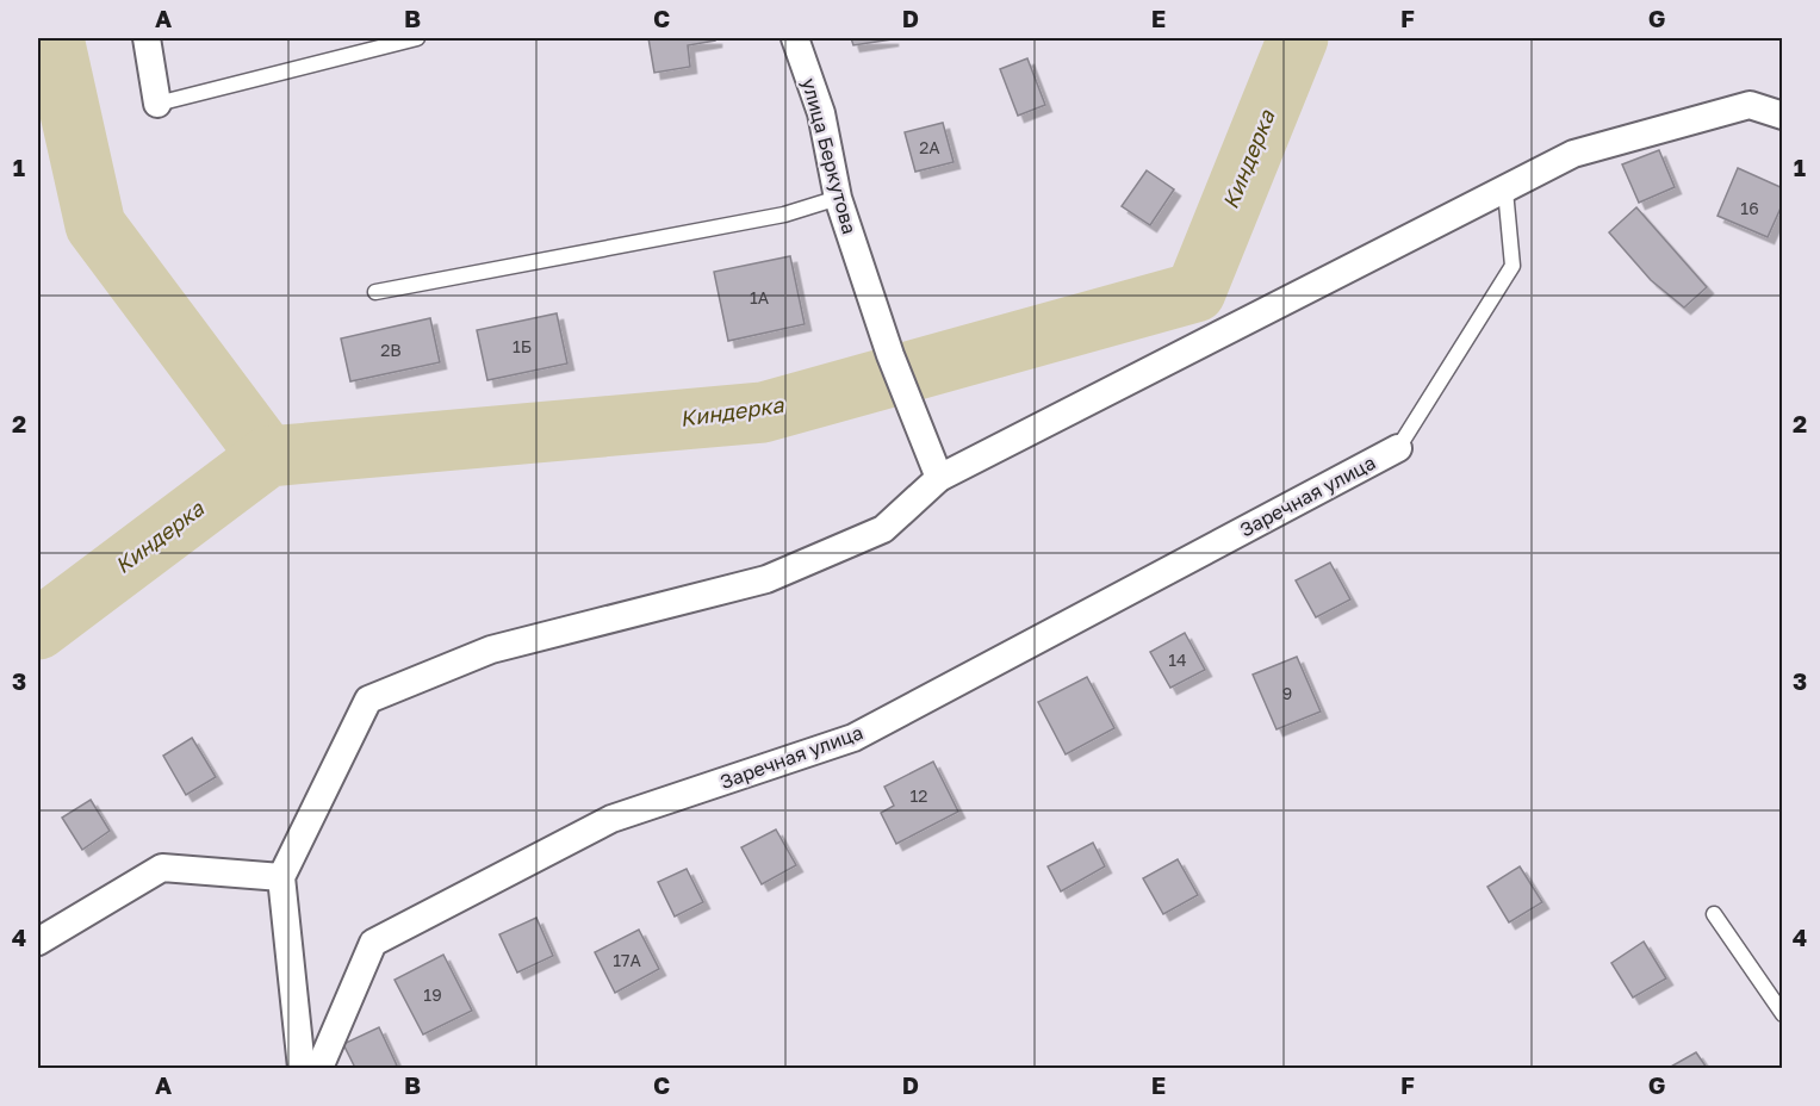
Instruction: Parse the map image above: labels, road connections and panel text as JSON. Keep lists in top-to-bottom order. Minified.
{"streets":{"street":["улица Беркутова","Заречная улица"]},"water":["Киндерка"],"house_numbers":["2А","16","1А","1Б","2В","14","9","12","17А","19"],"grid":{"columns":["A","B","C","D","E","F","G"],"rows":["1","2","3","4"]}}
